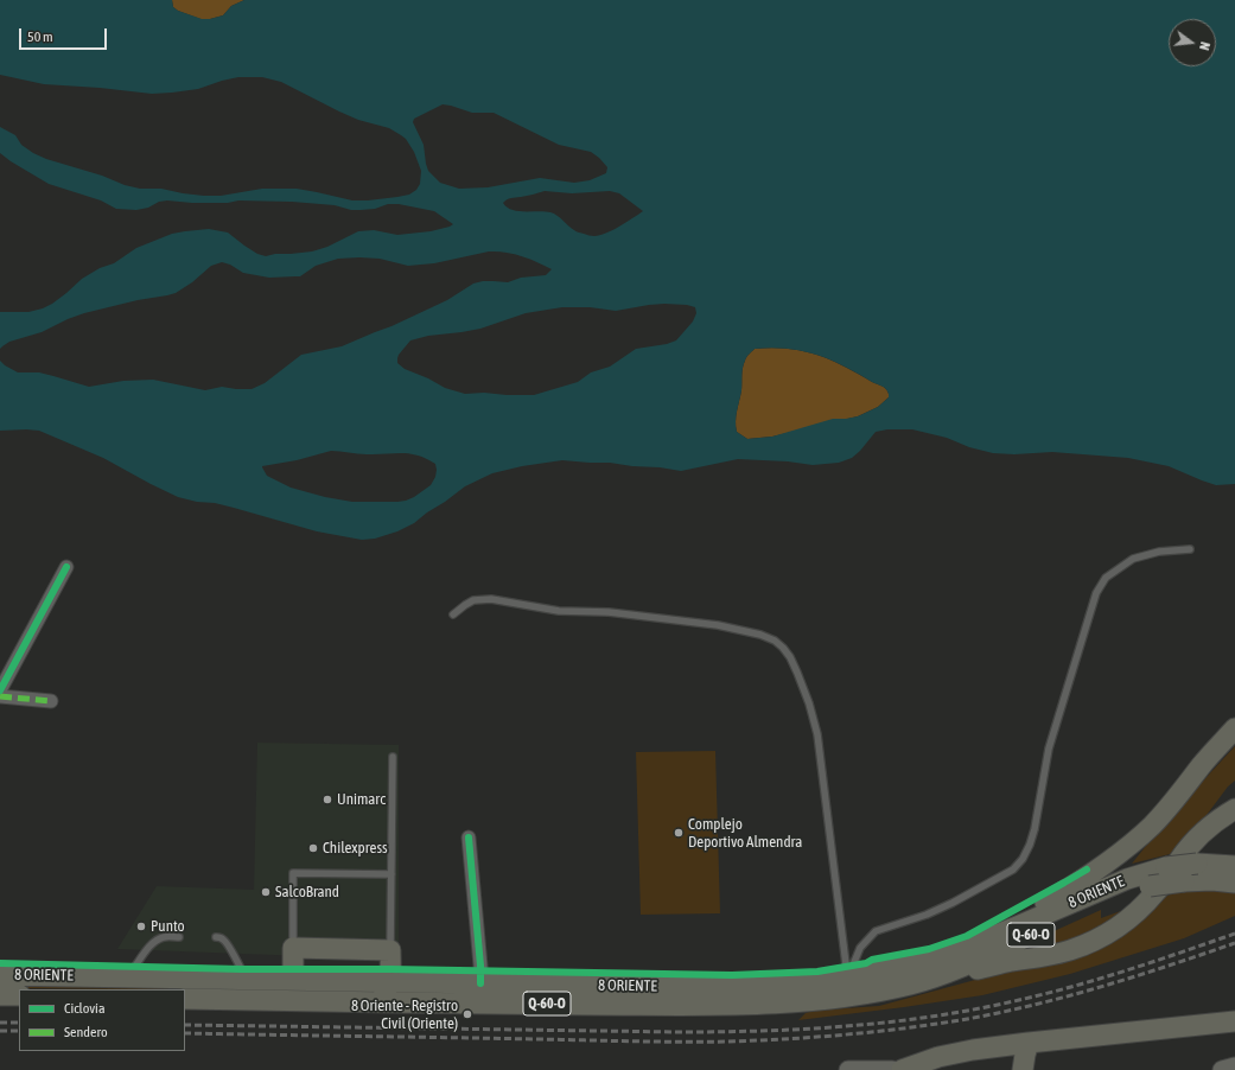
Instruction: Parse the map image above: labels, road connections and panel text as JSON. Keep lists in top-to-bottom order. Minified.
{"streets":{"main road":["8 ORIENTE","Q-60-O"]},"places":["Unimarc","Complejo Deportivo Almendra","Chilexpress","SalcoBrand","Punto","8 Oriente - Registro Civil (Oriente)"],"legend":["Ciclovía","Sendero"],"scale_bar":"50 m","north":"right"}
